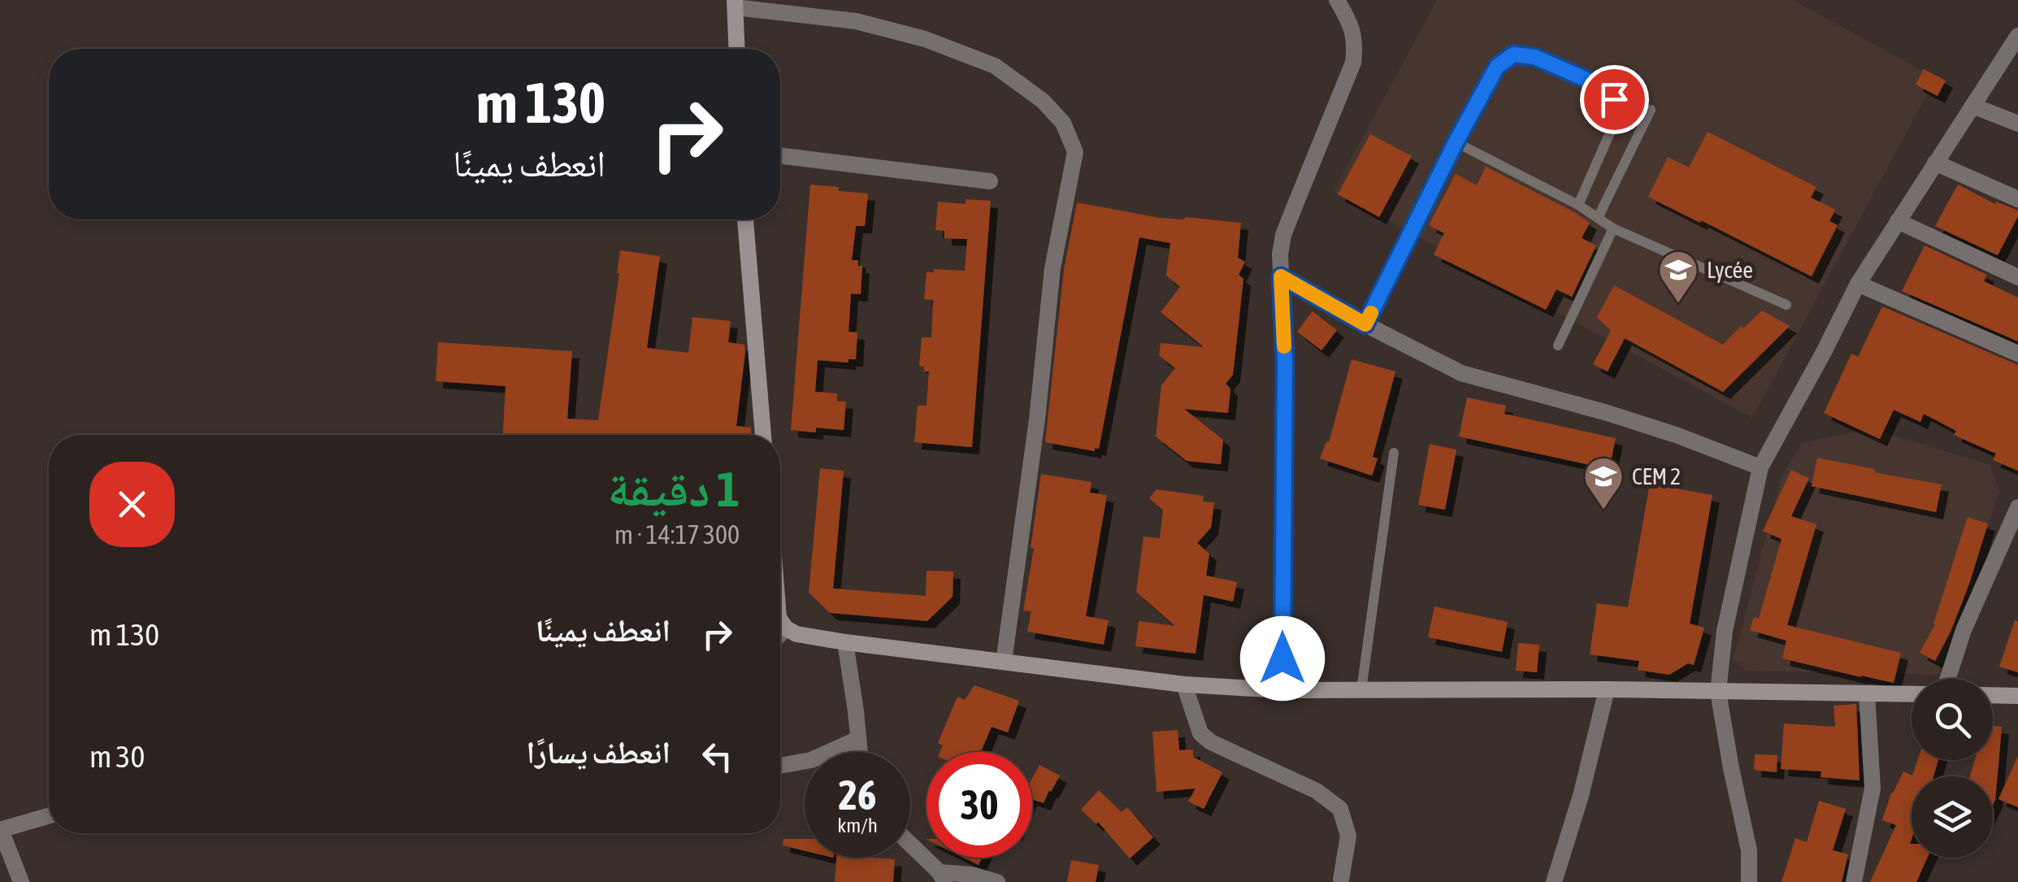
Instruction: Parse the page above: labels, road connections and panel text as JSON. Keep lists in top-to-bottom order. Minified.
{"places":{"school or university":["Lycée","CEM 2"]},"page":{"turn":["130 m","انعطف يمينًا"],"heading":["1 دقيقة","300 m · 14:17"],"list":[{"name":"انعطف يمينًا","value":"130 m"},{"name":"انعطف يسارًا","value":"30 m"}],"speed":"26 km/h","limit":"30"}}
